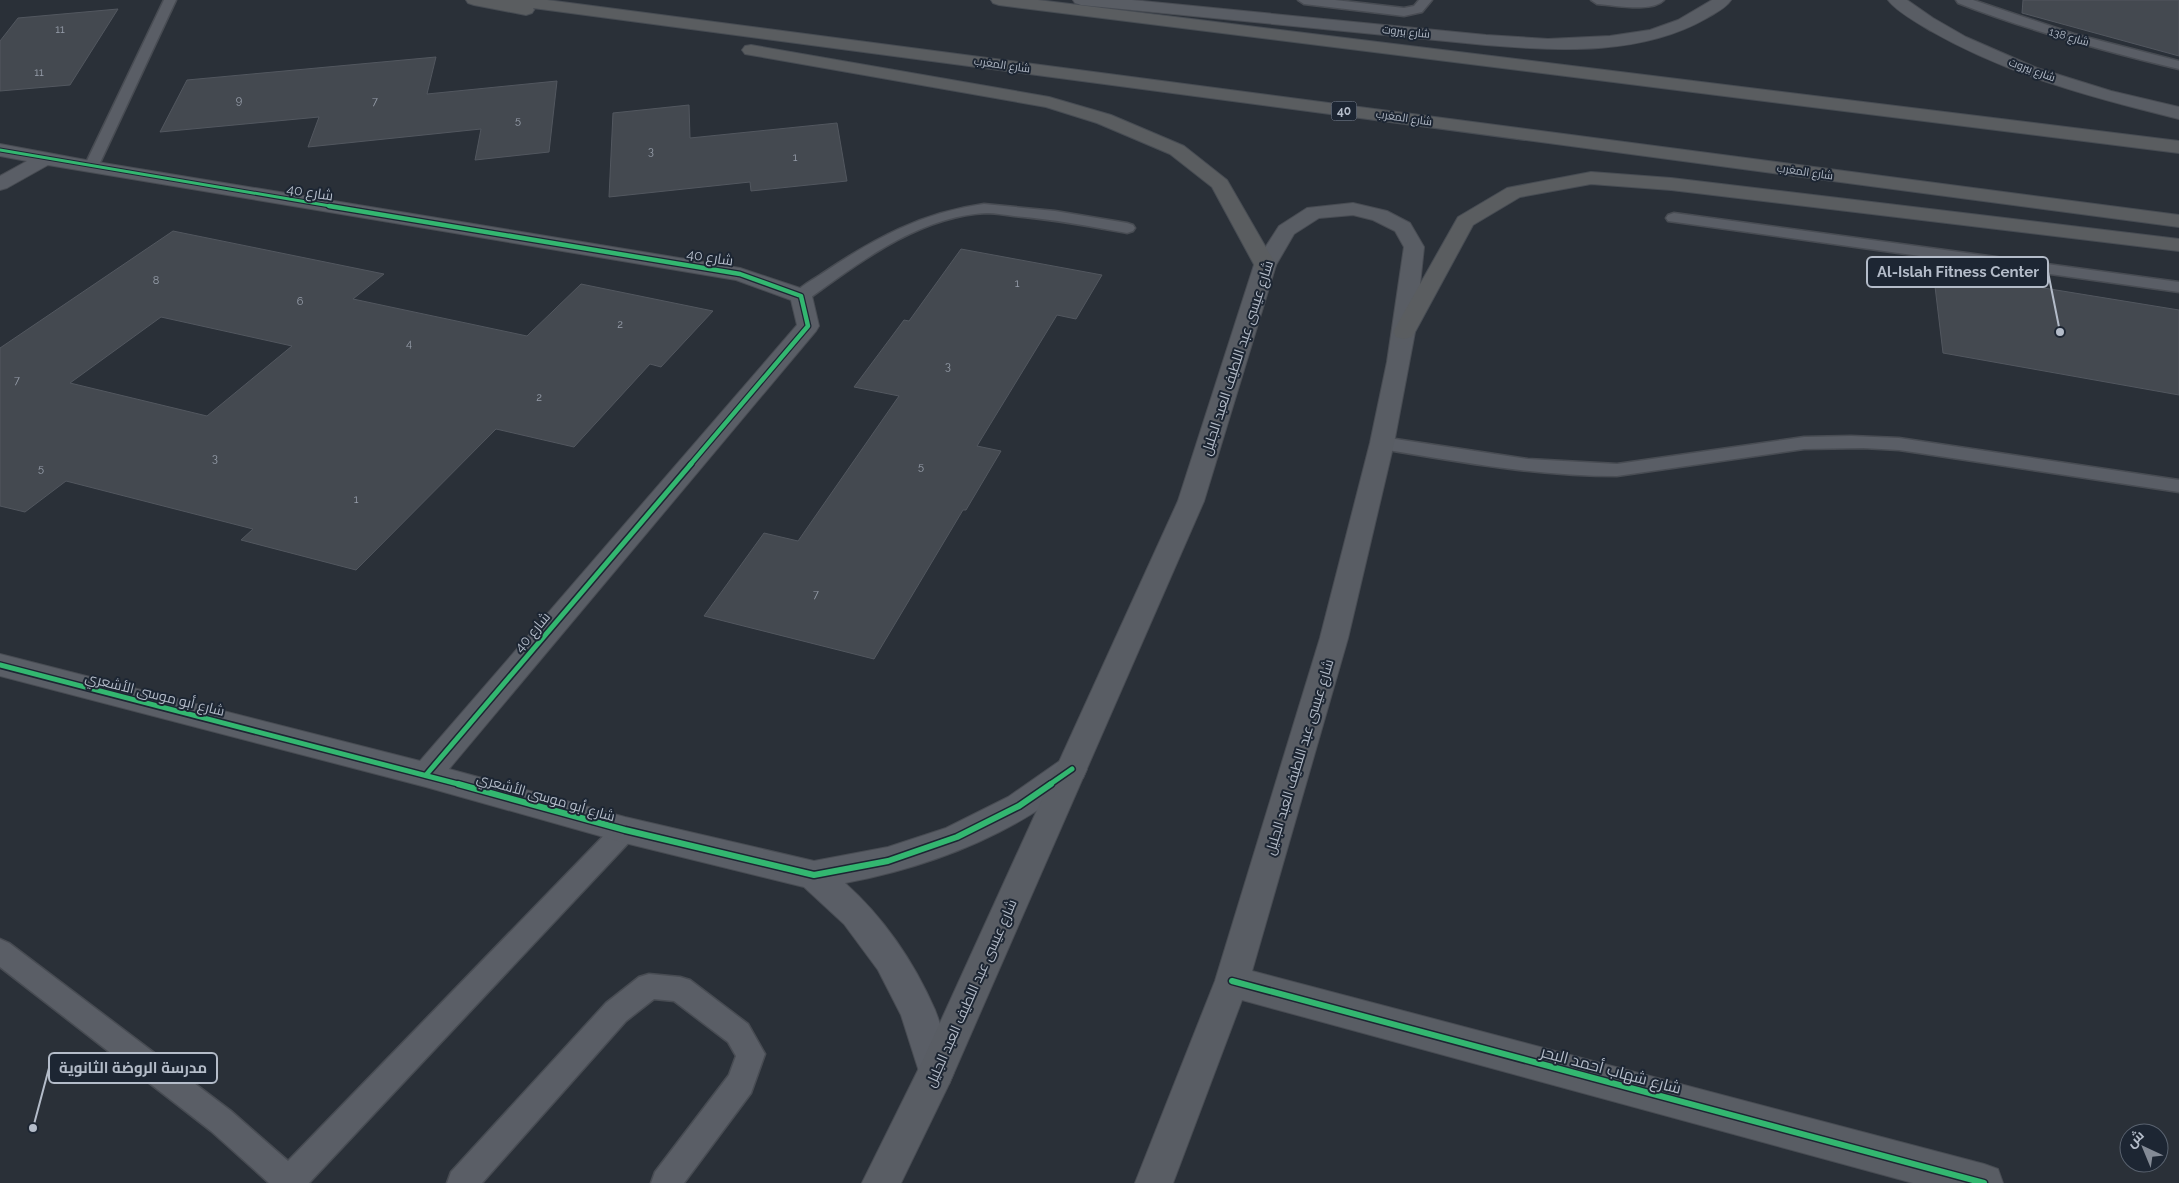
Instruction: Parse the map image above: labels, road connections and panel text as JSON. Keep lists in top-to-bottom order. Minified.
{"streets":{"highway":["شارع المغرب","40"],"main road":["شارع بيروت","شارع عيسى عبد اللطيف العبد الجليل","شارع شهاب أحمد البحر"],"street":["شارع 40","شارع أبو موسى الأشعري"],"lane":["شارع 138"]},"crossings":[["شارع 40","شارع أبو موسى الأشعري"],["شارع عيسى عبد اللطيف العبد الجليل","شارع أبو موسى الأشعري"],["شارع عيسى عبد اللطيف العبد الجليل","شارع شهاب أحمد البحر"]],"places":["Al-Islah Fitness Center","مدرسة الروضة الثانوية"],"house_numbers":["11","11","9","7","5","3","1","8","1","6","2","4","3","7","2","3","5","5","1","7"],"north":"top left"}
